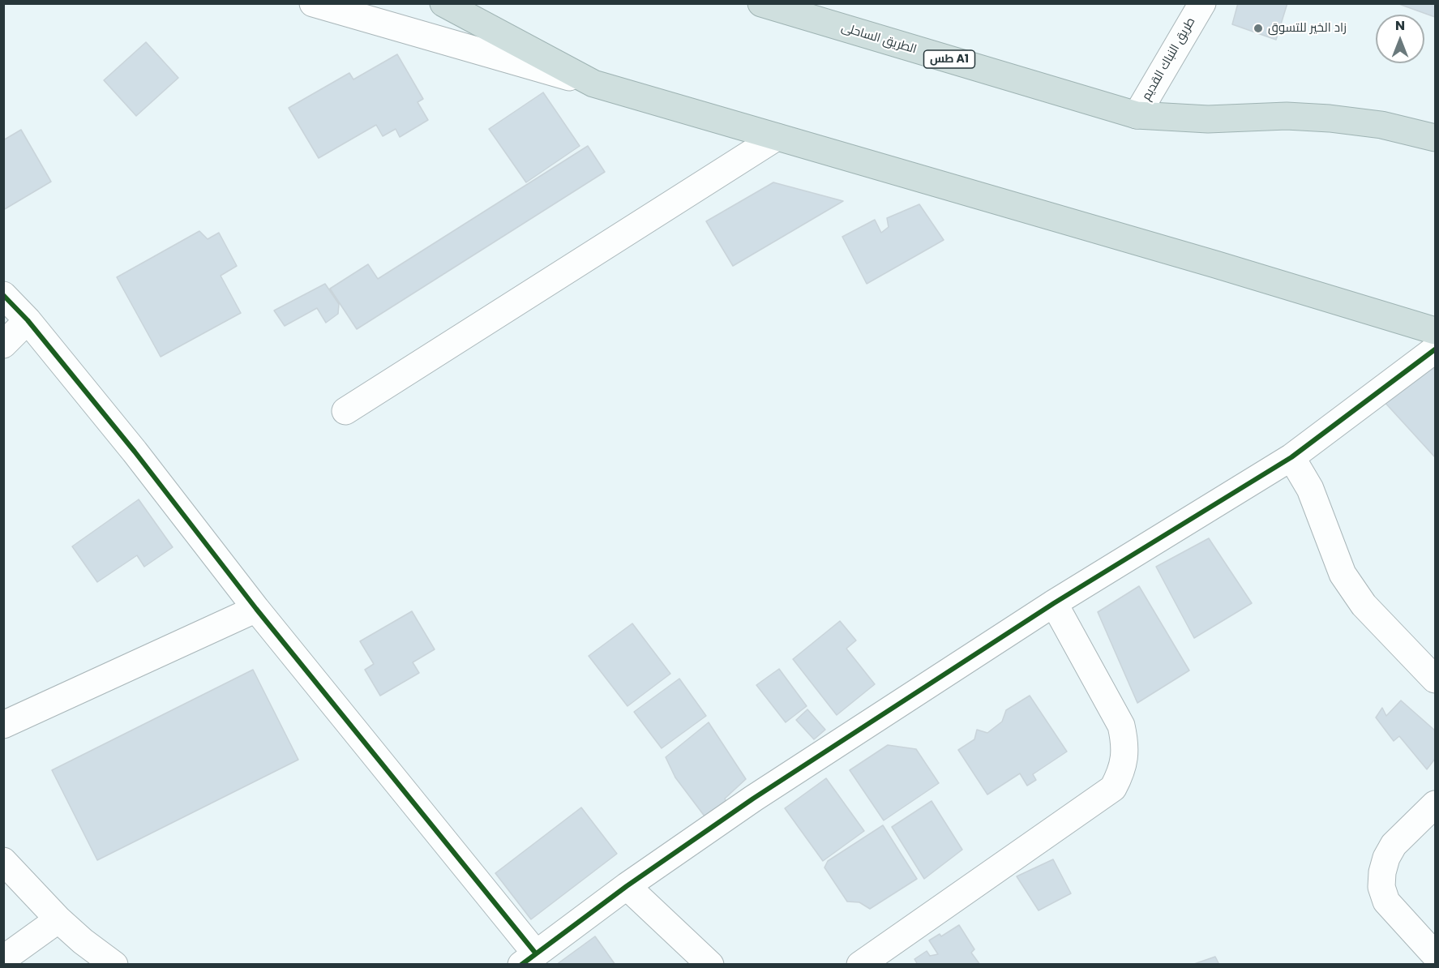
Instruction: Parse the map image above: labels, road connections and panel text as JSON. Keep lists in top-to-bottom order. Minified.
{"streets":{"highway":["الطريق الساحلى","طس A1"],"street":["طريق النباك القديم"]},"crossings":[["الطريق الساحلى","طريق النباك القديم"]],"places":["زاد الخير للتسوق"],"north":"top"}
